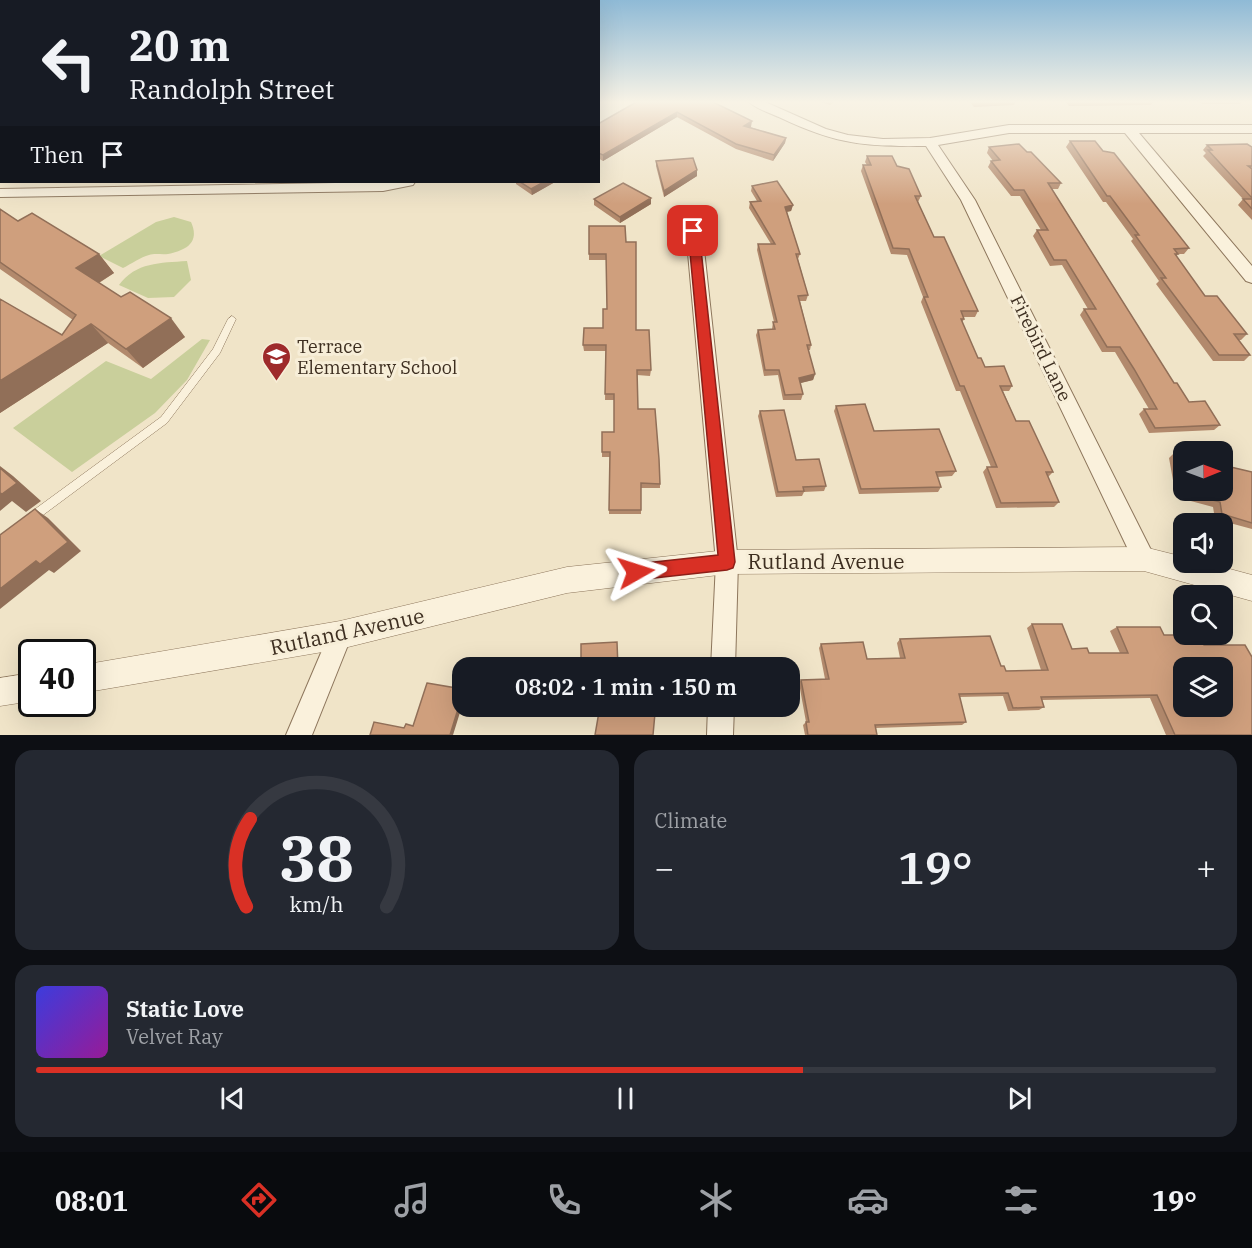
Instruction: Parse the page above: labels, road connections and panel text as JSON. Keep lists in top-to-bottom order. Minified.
{"streets":{"street":["Firebird Lane","Rutland Avenue"]},"crossings":[["Firebird Lane","Rutland Avenue"]],"places":{"school or university":["Terrace Elementary School"]},"north":"right","page":{"turn":["20 m","Randolph Street"],"then":"Then","limit":"40","trip":"08:02 · 1 min · 150 m","tile":"Climate","heat":["−","19°","+"],"song":["Static Love","Velvet Ray"],"tabs":["08:01","19°"],"gauge":["38","km/h"]}}
